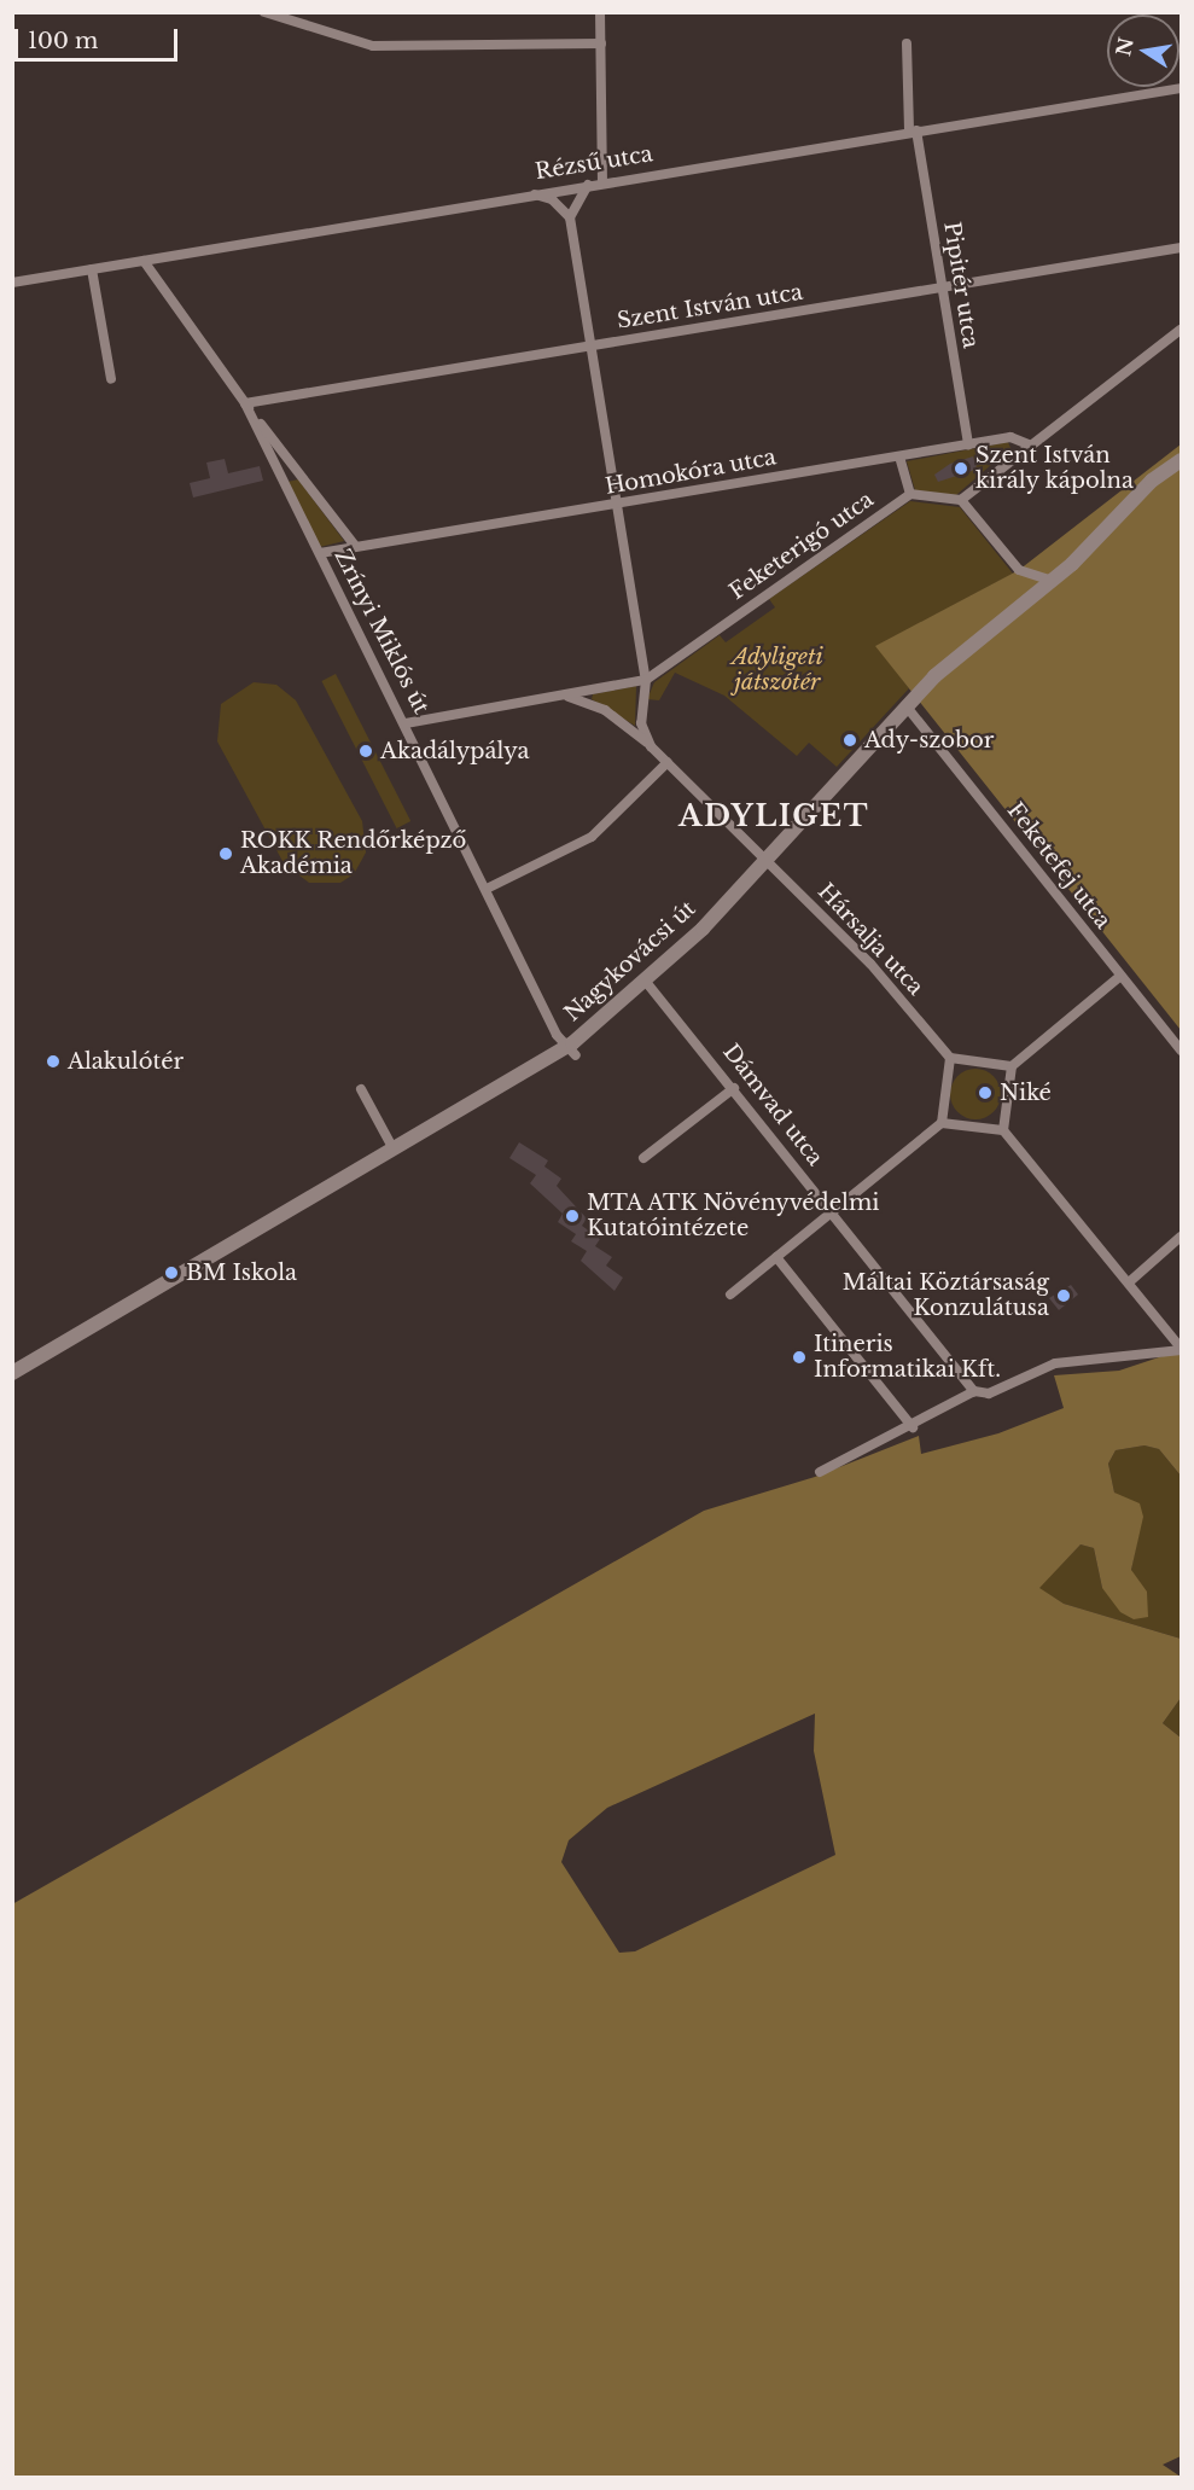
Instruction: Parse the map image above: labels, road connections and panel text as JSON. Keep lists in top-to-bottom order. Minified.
{"streets":{"street":["Rézsű utca","Pipitér utca","Szent István utca","Homokóra utca","Feketerigó utca","Zrínyi Miklós út","Feketefej utca","Hársalja utca","Nagykovácsi út","Dámvad utca"]},"crossings":[["Rézsű utca","Pipitér utca"],["Rézsű utca","Zrínyi Miklós út"],["Pipitér utca","Szent István utca"],["Pipitér utca","Homokóra utca"],["Szent István utca","Zrínyi Miklós út"],["Homokóra utca","Zrínyi Miklós út"],["Feketerigó utca","Zrínyi Miklós út"],["Feketerigó utca","Hársalja utca"],["Zrínyi Miklós út","Nagykovácsi út"],["Feketefej utca","Nagykovácsi út"],["Hársalja utca","Nagykovácsi út"],["Nagykovácsi út","Dámvad utca"]],"districts":["ADYLIGET"],"parks":["Adyligeti játszótér"],"places":["Szent István király kápolna","Ady-szobor","Akadálypálya","ROKK Rendőrképző Akadémia","Alakulótér","Niké","MTA ATK Növényvédelmi Kutatóintézete","BM Iskola","Máltai Köztársaság Konzulátusa","Itineris Informatikai Kft."],"scale_bar":"100 m","north":"left"}
